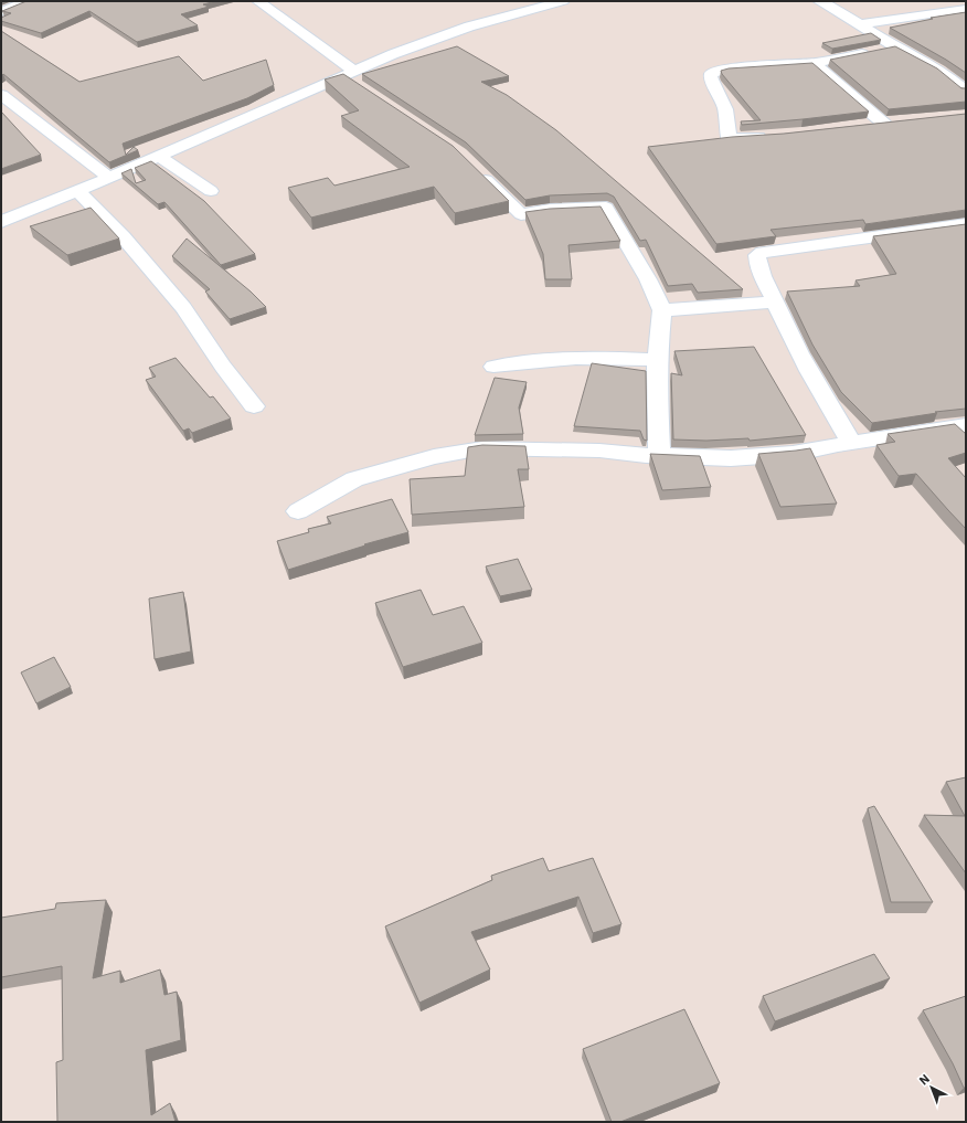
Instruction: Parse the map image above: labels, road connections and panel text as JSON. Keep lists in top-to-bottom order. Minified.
{"north":"top left"}
